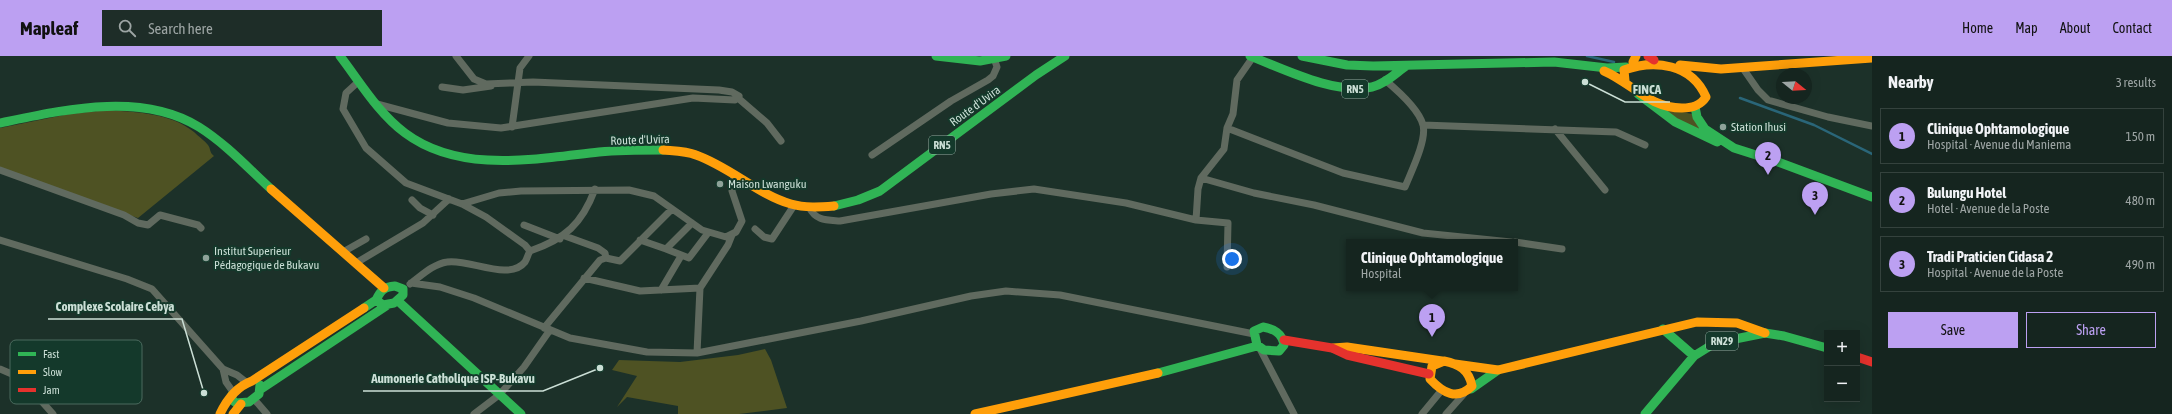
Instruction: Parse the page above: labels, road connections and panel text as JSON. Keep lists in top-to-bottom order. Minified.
{"streets":{"main road":["RN5","Route d'Uvira","RN29"]},"places":["FINCA","Station Ihusi","Maison Lwanguku","Institut Superieur Pédagogique de Bukavu","Aumonerie Catholique ISP-Bukavu","Complexe Scolaire Cebya"],"legend":["Fast","Slow","Jam"],"north":"right","page":{"header":"Mapleaf","search":"Search here","nav":["Home","Map","About","Contact"],"heading":["Nearby","3 results"],"list":[{"mark":"1","name":"Clinique Ophtamologique","note":"Hospital · Avenue du Maniema","value":"150 m"},{"mark":"2","name":"Bulungu Hotel","note":"Hotel · Avenue de la Poste","value":"480 m"},{"mark":"3","name":"Tradi Praticien Cidasa 2","note":"Hospital · Avenue de la Poste","value":"490 m"}],"pins":["2","3","1"],"popup":["Clinique Ophtamologique","Hospital"],"buttons":["Save","Share"],"map_buttons":["+","−"]}}
